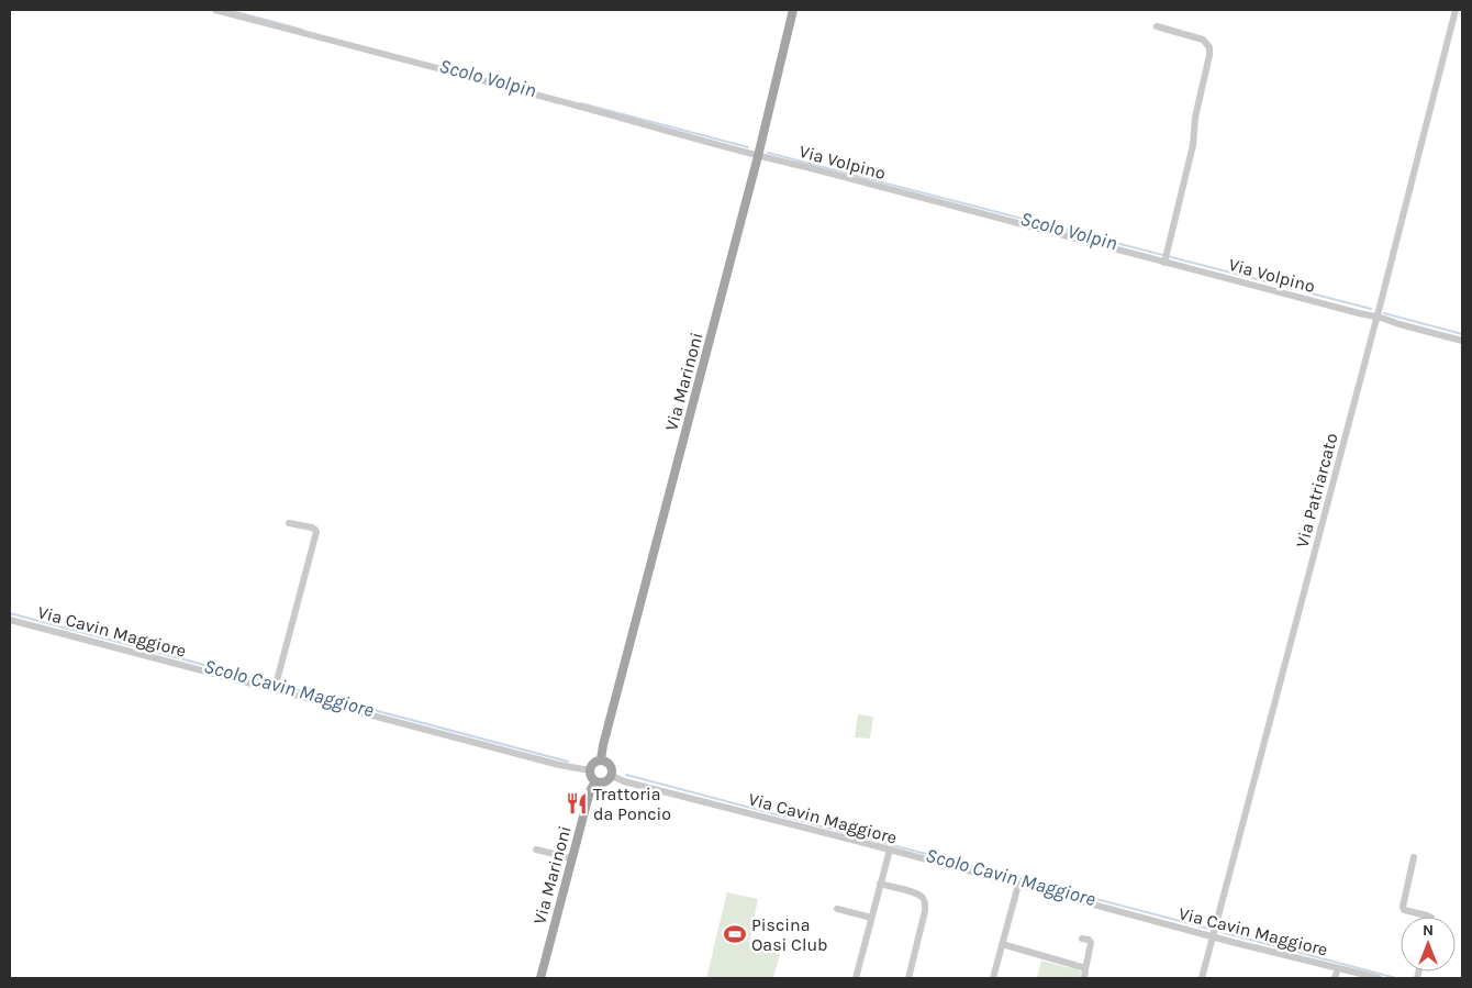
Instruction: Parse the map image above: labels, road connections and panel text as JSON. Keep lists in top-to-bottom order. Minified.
{"streets":{"main road":["Via Marinoni"],"street":["Via Volpino","Via Patriarcato","Via Cavin Maggiore"]},"crossings":[["Via Volpino","Via Marinoni"],["Via Volpino","Via Patriarcato"],["Via Marinoni","Via Cavin Maggiore"],["Via Patriarcato","Via Cavin Maggiore"]],"water":["Scolo Volpin","Scolo Cavin Maggiore"],"places":{"restaurant":["Trattoria da Poncio"],"sports":["Piscina Oasi Club"]},"north":"top"}
